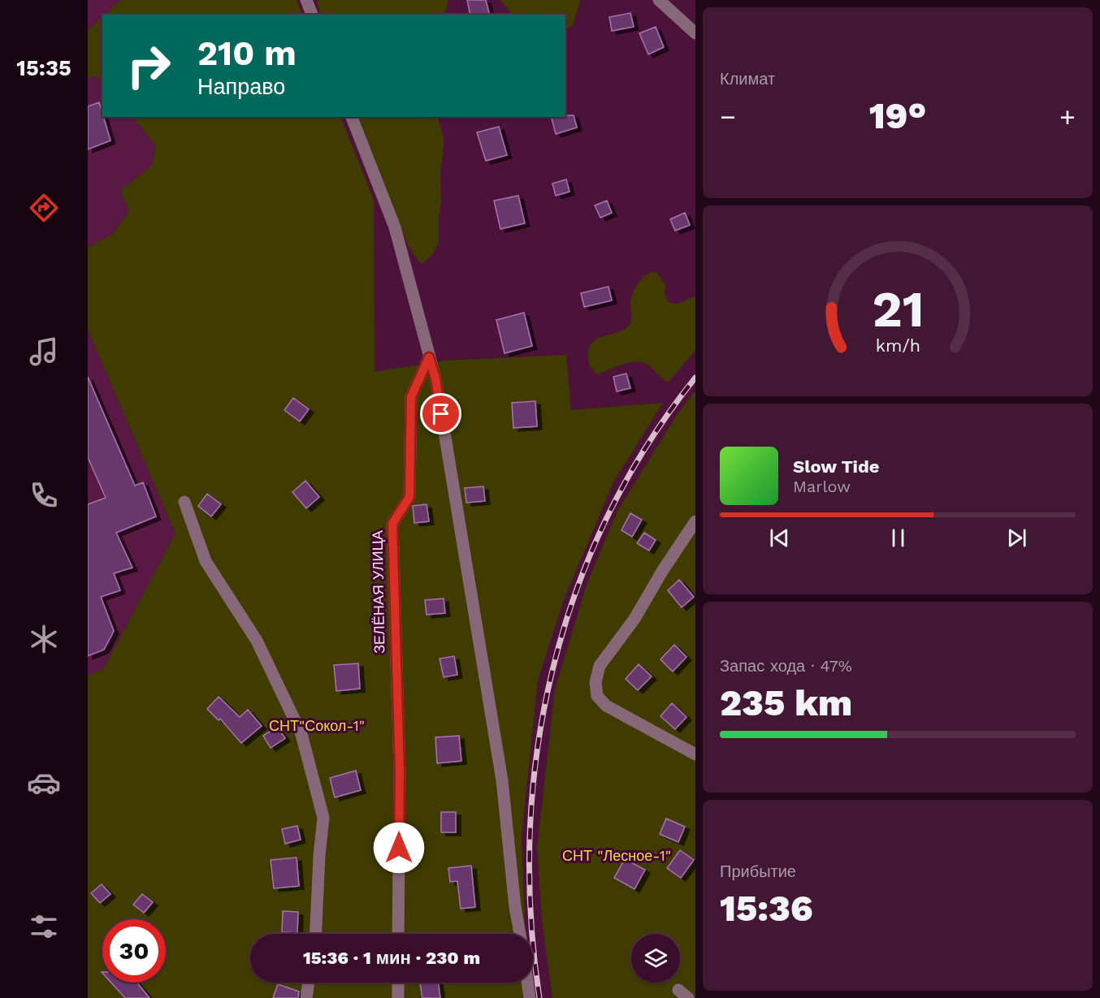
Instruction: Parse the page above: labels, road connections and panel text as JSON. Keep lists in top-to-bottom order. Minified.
{"streets":{"street":["ЗЕЛЁНАЯ УЛИЦА"]},"parks":["СНТ\"Сокол-1\"","СНТ \"Лесное-1\""],"page":{"tabs":"15:35","tile":["Климат",["Запас хода · 47%","235 km"],["Прибытие","15:36"]],"turn":["210 m","Направо"],"heat":["−","19°","+"],"song":["Slow Tide","Marlow"],"limit":"30","trip":"15:36 · 1 мин · 230 m","gauge":["21","km/h"]}}
